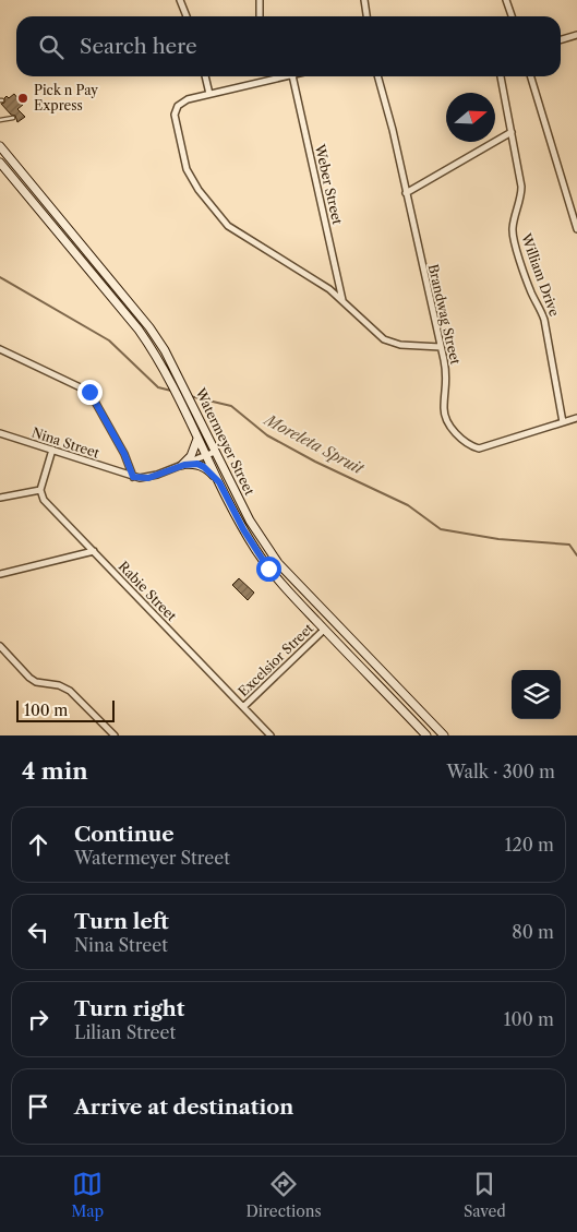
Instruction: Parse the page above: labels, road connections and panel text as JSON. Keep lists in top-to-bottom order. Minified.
{"streets":{"main road":["Watermeyer Street"],"street":["Weber Street","William Drive","Brandwag Street","Nina Street","Rabie Street","Excelsior Street"]},"crossings":[["William Drive","Brandwag Street"],["Watermeyer Street","Nina Street"],["Watermeyer Street","Excelsior Street"],["Rabie Street","Excelsior Street"]],"water":["Moreleta Spruit"],"places":["Pick n Pay Express"],"scale_bar":"100 m","north":"right","page":{"search":"Search here","scale":"100 m","heading":["4 min","Walk · 300 m"],"list":[["Continue","Watermeyer Street","120 m"],["Turn left","Nina Street","80 m"],["Turn right","Lilian Street","100 m"],"Arrive at destination"],"nav":["Map","Directions","Saved"]}}
